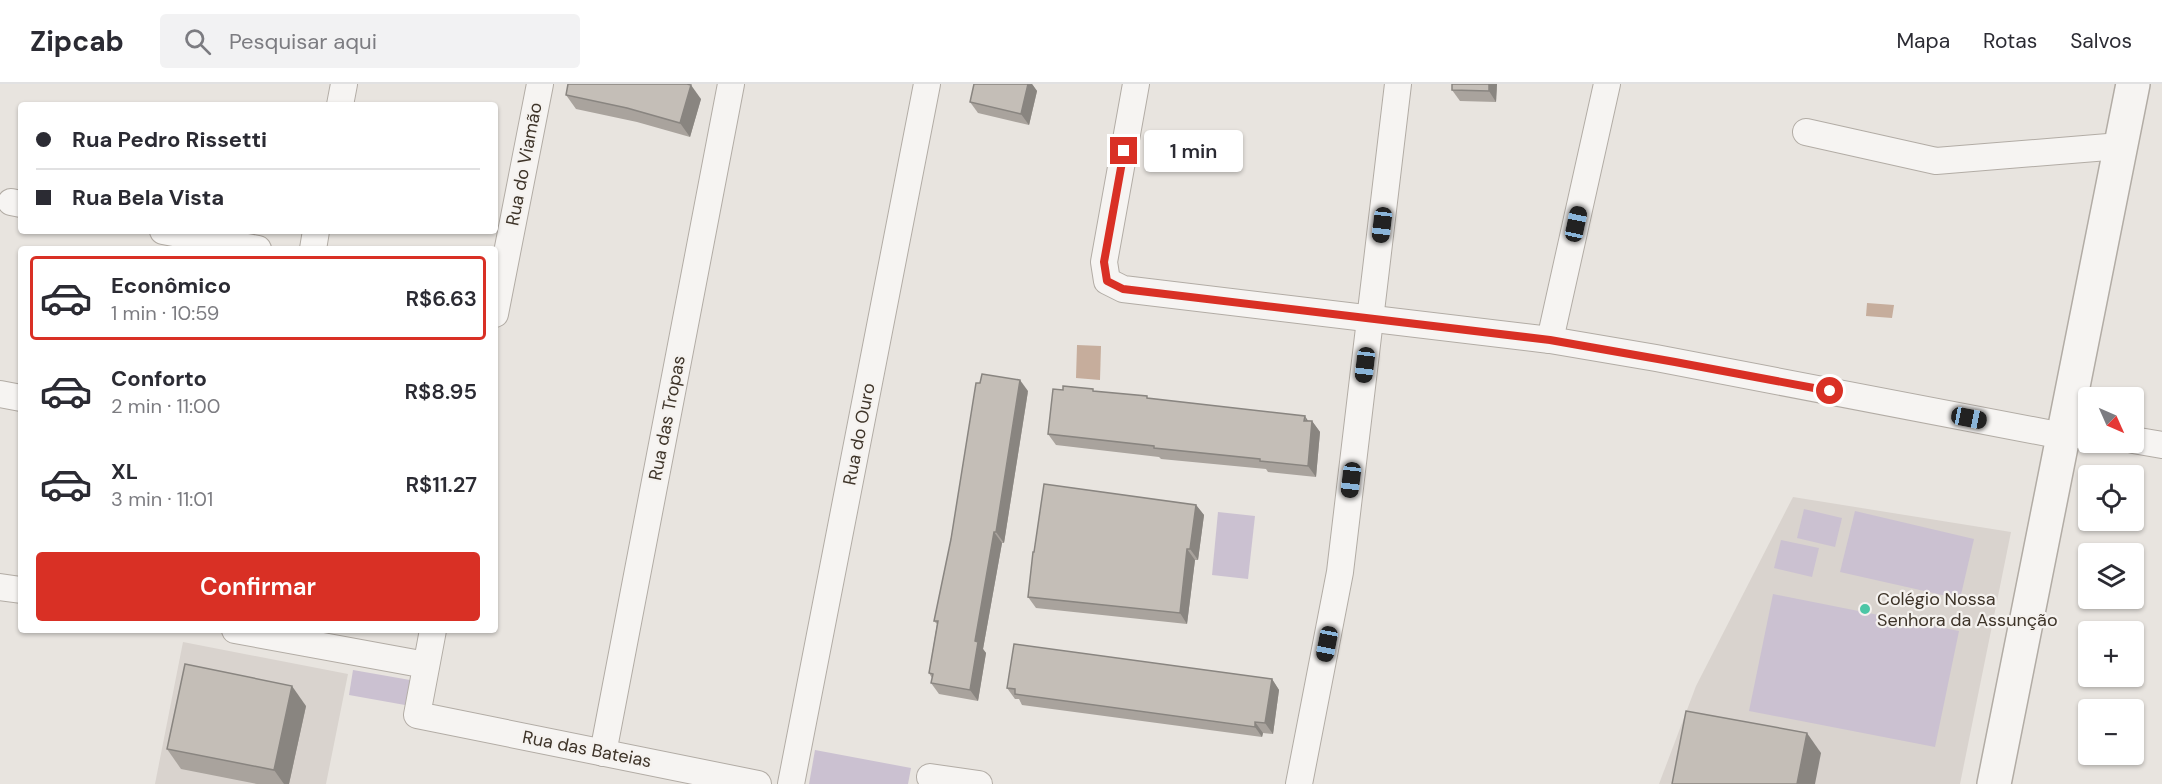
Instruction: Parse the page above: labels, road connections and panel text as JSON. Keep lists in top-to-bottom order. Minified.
{"streets":{"street":["Rua do Viamão","Rua das Tropas","Rua do Ouro","Rua das Bateias"]},"crossings":[["Rua das Tropas","Rua das Bateias"]],"places":["Colégio Nossa Senhora da Assunção"],"north":"bottom right","page":{"header":"Zipcab","search":"Pesquisar aqui","nav":["Mapa","Rotas","Salvos"],"banner":["Rua Pedro Rissetti","Rua Bela Vista"],"bubble":"1 min","list":[{"name":"Econômico","note":"1 min · 10:59","value":"R$6.63"},{"name":"Conforto","note":"2 min · 11:00","value":"R$8.95"},{"name":"XL","note":"3 min · 11:01","value":"R$11.27"}],"map_buttons":["+","−"],"buttons":"Confirmar"}}
